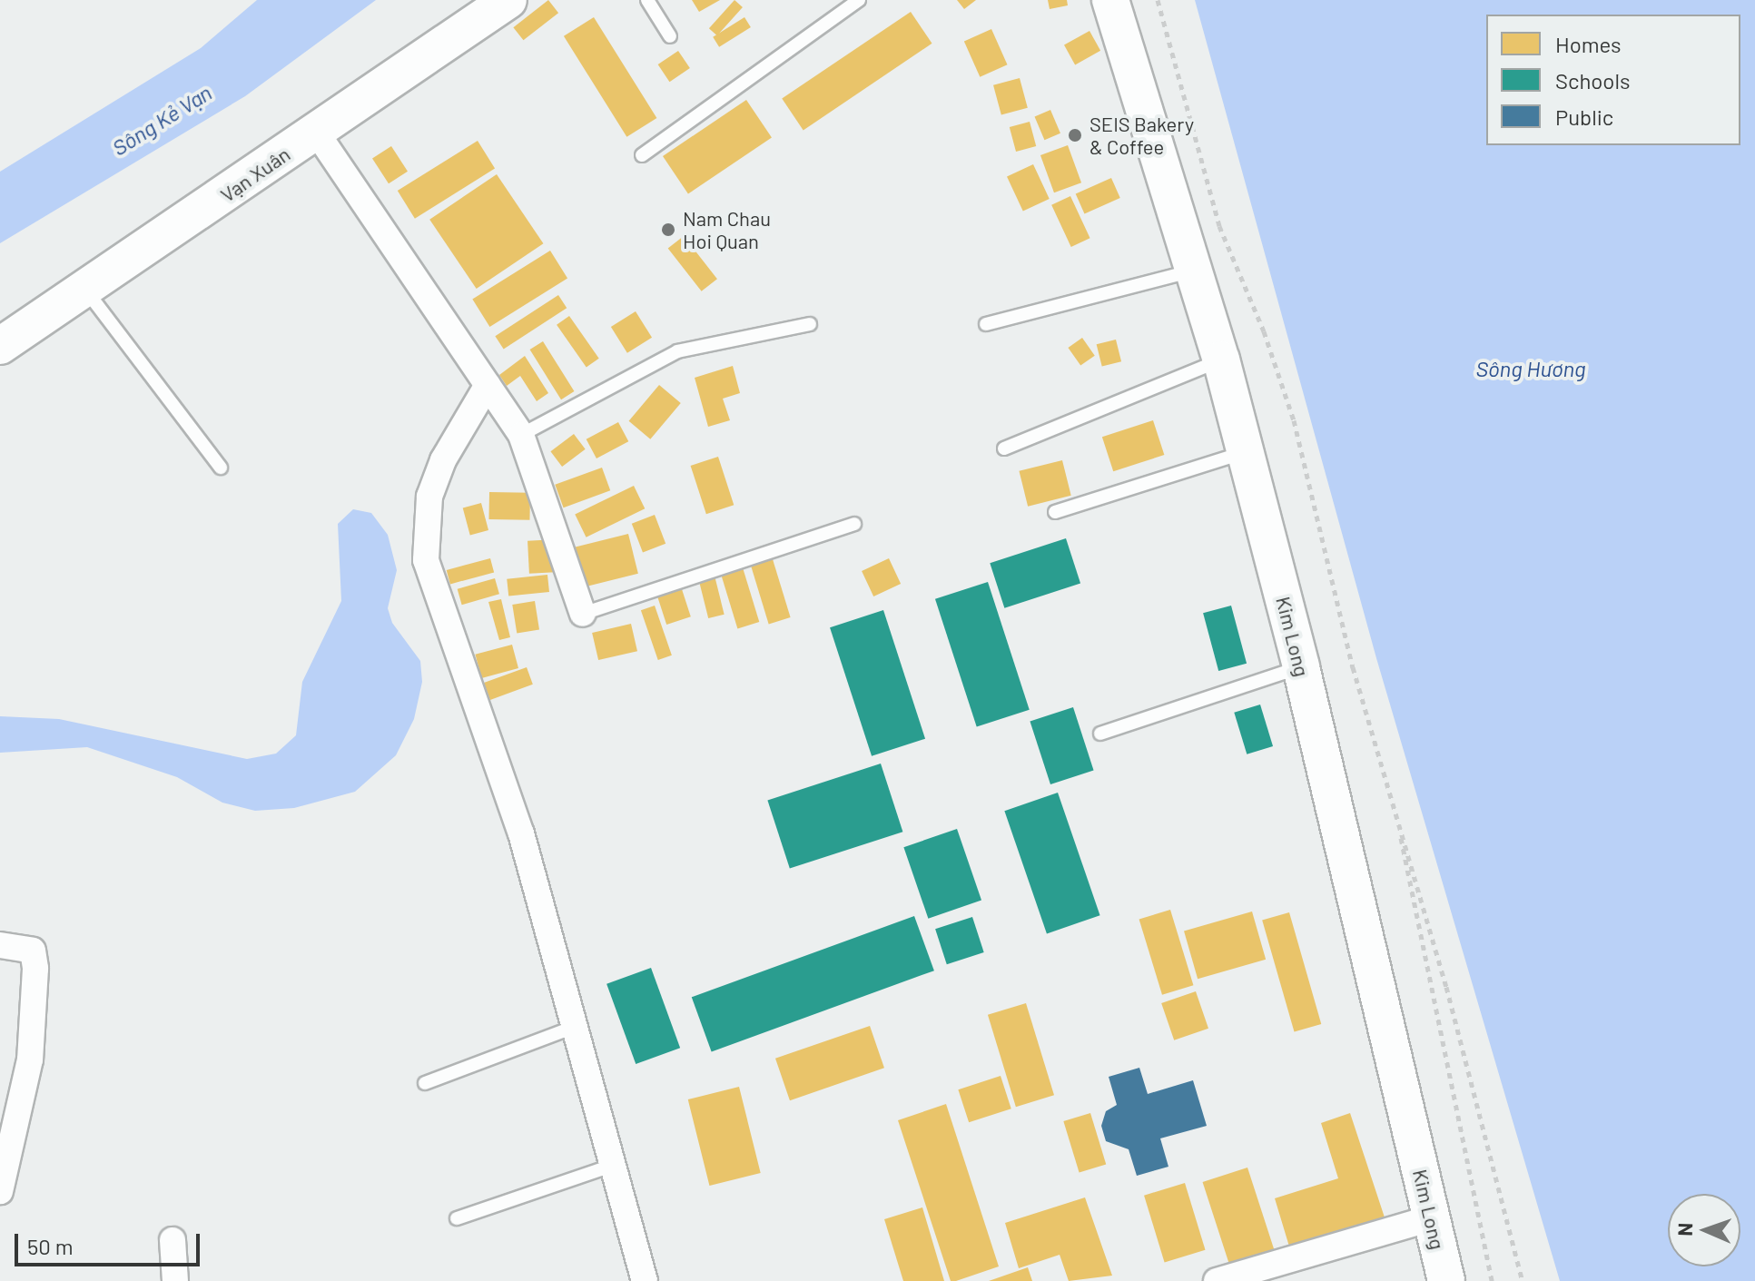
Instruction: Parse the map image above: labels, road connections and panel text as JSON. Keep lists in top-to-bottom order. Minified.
{"streets":{"main road":["Vạn Xuân","Kim Long"]},"water":["Sông Kẻ Vạn","Sông Hương"],"places":["SEIS Bakery & Coffee","Nam Chau Hoi Quan"],"legend":["Homes","Schools","Public"],"scale_bar":"50 m","north":"left"}
